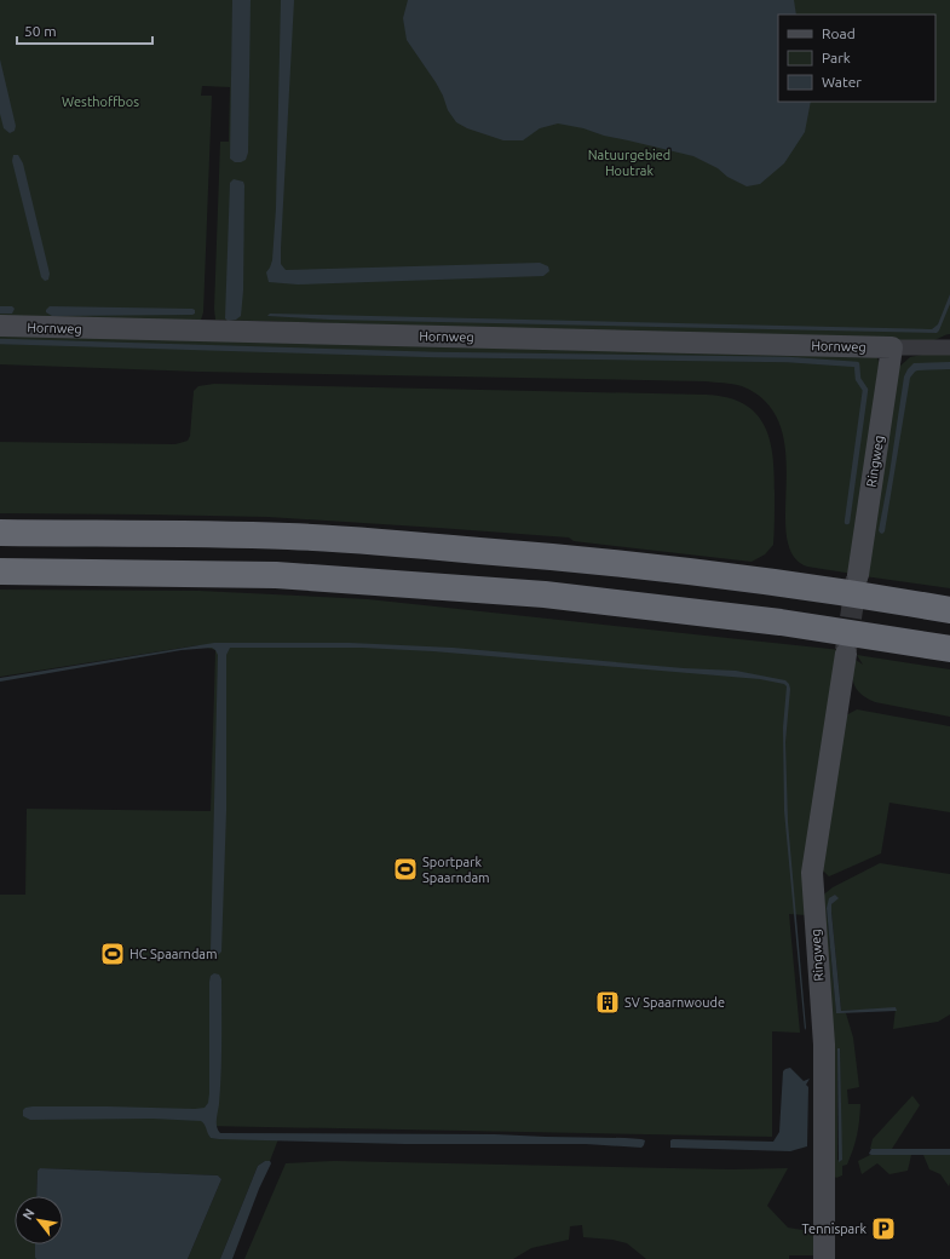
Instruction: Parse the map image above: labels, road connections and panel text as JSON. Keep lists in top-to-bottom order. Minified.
{"streets":{"street":["Hornweg","Ringweg"]},"crossings":[["Hornweg","Ringweg"]],"parks":["Westhoffbos","Natuurgebied Houtrak"],"places":{"sports":["Sportpark Spaarndam","HC Spaarndam"],"building":["SV Spaarnwoude"],"parking":["Tennispark"]},"legend":["Road","Park","Water"],"scale_bar":"50 m","north":"top left"}
